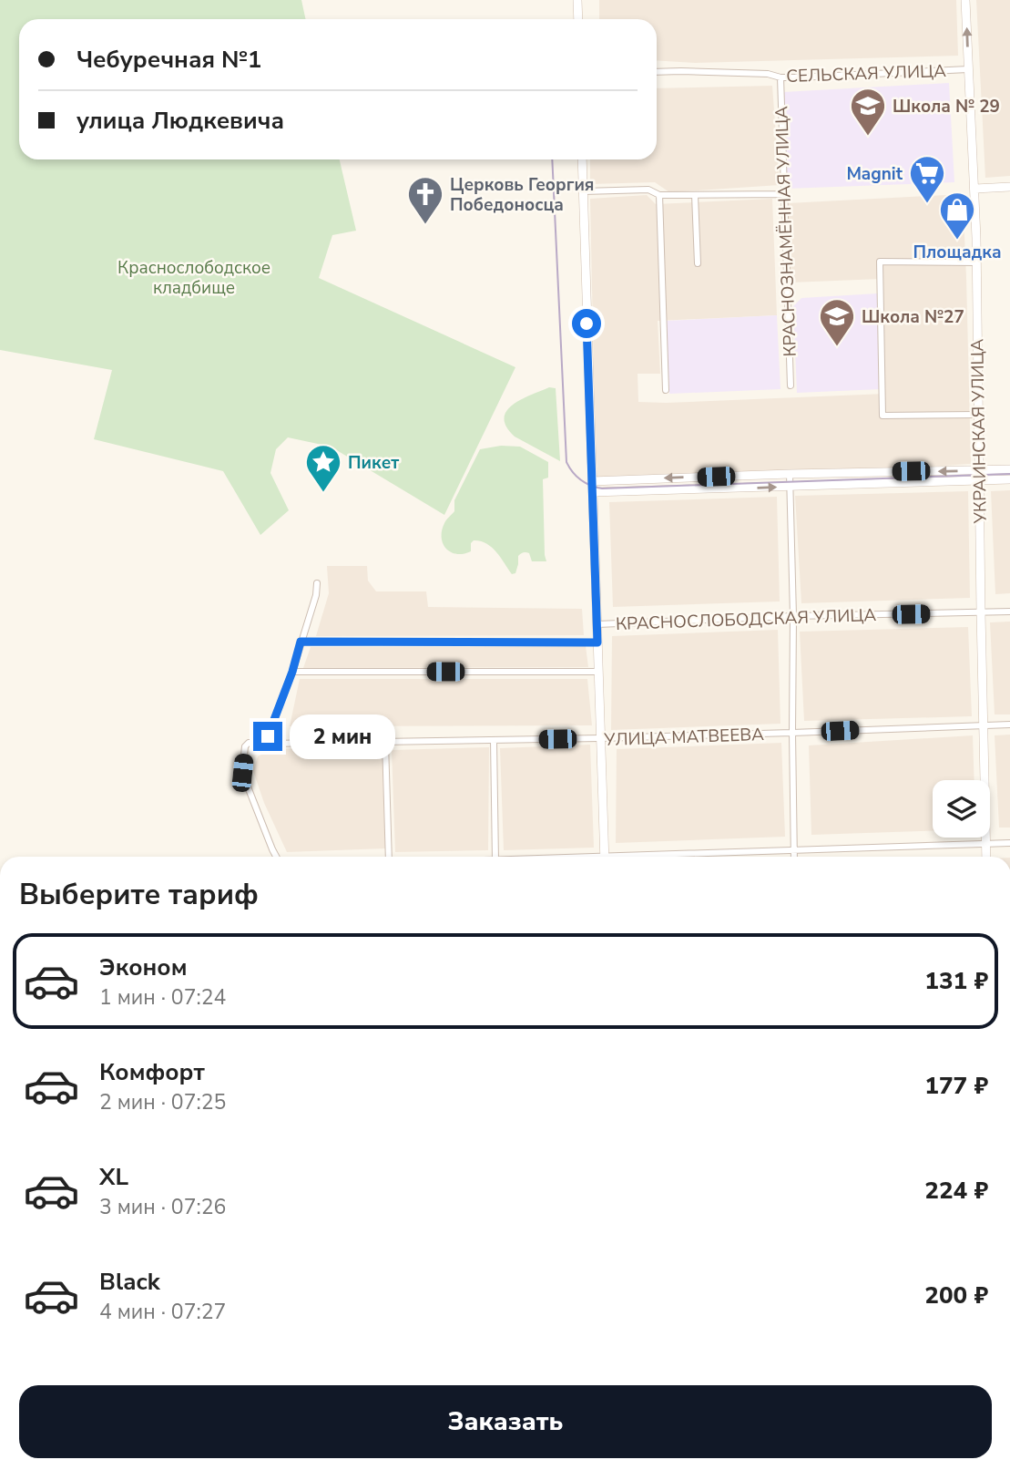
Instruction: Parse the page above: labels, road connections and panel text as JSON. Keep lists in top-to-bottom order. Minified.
{"streets":{"street":["СЕЛЬСКАЯ УЛИЦА","КРАСНОЗНАМЁННАЯ УЛИЦА","УКРАИНСКАЯ УЛИЦА","КРАСНОСЛОБОДСКАЯ УЛИЦА","УЛИЦА МАТВЕЕВА"]},"crossings":[["СЕЛЬСКАЯ УЛИЦА","КРАСНОЗНАМЁННАЯ УЛИЦА"],["СЕЛЬСКАЯ УЛИЦА","УКРАИНСКАЯ УЛИЦА"],["УКРАИНСКАЯ УЛИЦА","КРАСНОСЛОБОДСКАЯ УЛИЦА"],["УКРАИНСКАЯ УЛИЦА","УЛИЦА МАТВЕЕВА"]],"parks":["Краснослободское кладбище"],"places":{"school or university":["Школа № 29","Школа №27"],"supermarket":["Magnit"],"church":["Церковь Георгия Победоносца"],"shop":["Площадка"],"place":["Пикет"]},"page":{"banner":["Чебуречная №1","улица Людкевича"],"bubble":"2 мин","heading":"Выберите тариф","list":[{"name":"Эконом","note":"1 мин · 07:24","value":"131 ₽"},{"name":"Комфорт","note":"2 мин · 07:25","value":"177 ₽"},{"name":"XL","note":"3 мин · 07:26","value":"224 ₽"},{"name":"Black","note":"4 мин · 07:27","value":"200 ₽"}],"buttons":"Заказать"}}
